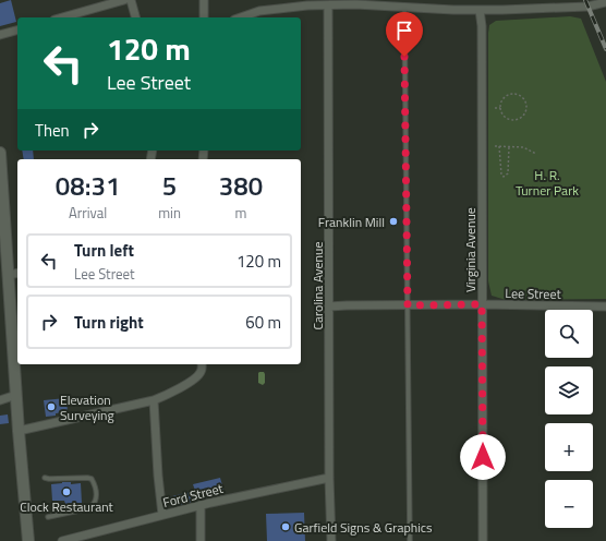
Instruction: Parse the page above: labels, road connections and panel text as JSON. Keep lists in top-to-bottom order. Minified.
{"streets":{"street":["Virginia Avenue","Carolina Avenue","Lee Street","Ford Street"]},"crossings":[["Virginia Avenue","Lee Street"],["Carolina Avenue","Lee Street"],["Carolina Avenue","Ford Street"]],"parks":["H. R. Turner Park"],"places":["Franklin Mill","Elevation Surveying","Clock Restaurant","Garfield Signs & Graphics"],"page":{"turn":["120 m","Lee Street"],"then":"Then","eta":["08:31","Arrival","5","min","380","m"],"list":[{"name":"Turn left","note":"Lee Street","value":"120 m"},{"name":"Turn right","value":"60 m"}],"map_buttons":["+","−"]}}
